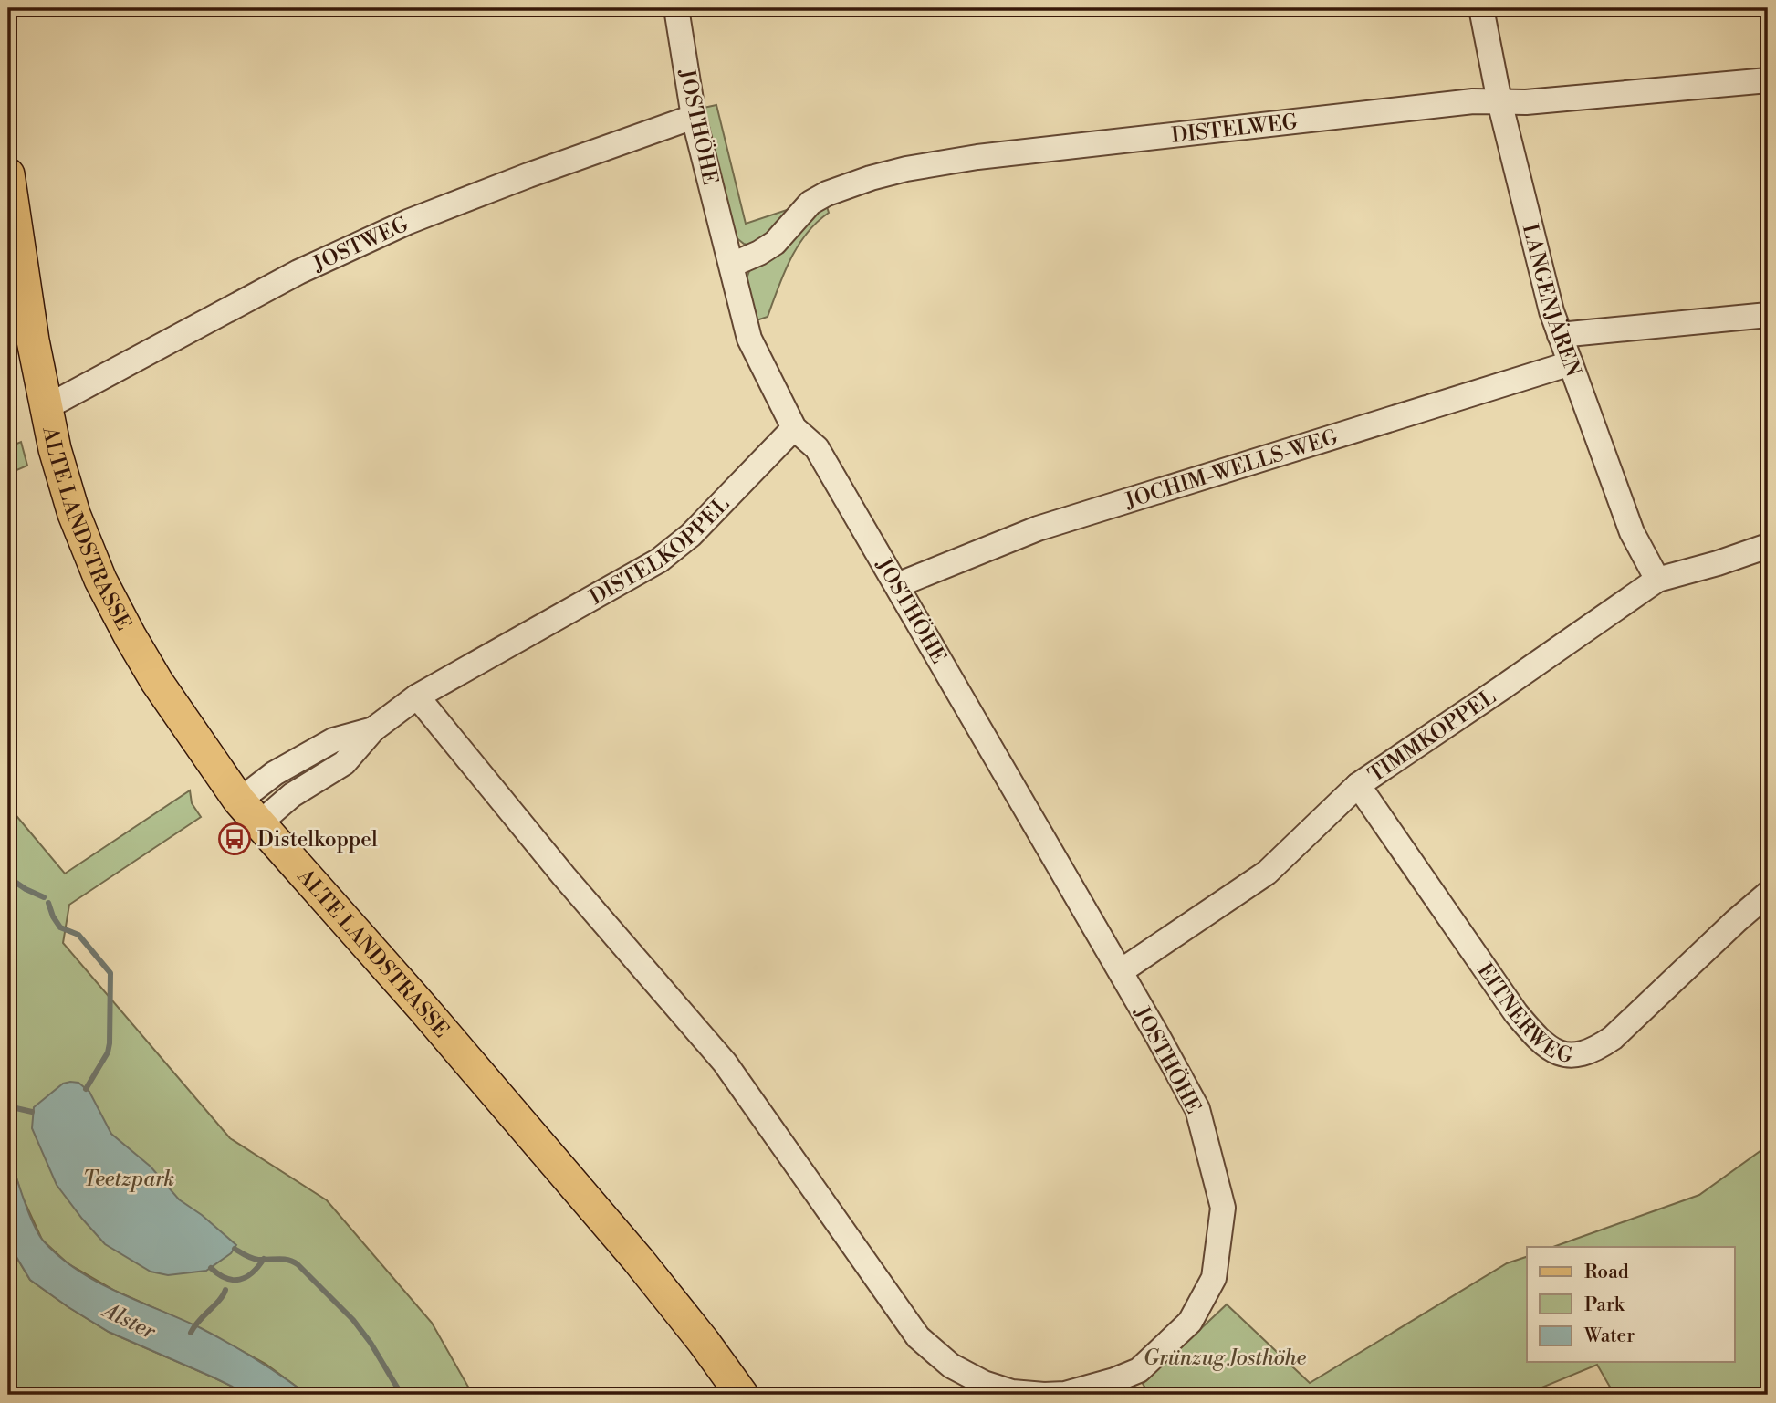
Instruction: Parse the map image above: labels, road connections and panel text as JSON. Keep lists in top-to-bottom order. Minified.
{"streets":{"main road":["ALTE LANDSTRASSE"],"street":["JOSTHÖHE","DISTELWEG","JOSTWEG","LANGENJÄREN","JOCHIM-WELLS-WEG","DISTELKOPPEL","TIMMKOPPEL","EITNERWEG"]},"crossings":[["JOSTHÖHE","DISTELWEG"],["JOSTHÖHE","JOSTWEG"],["JOSTHÖHE","JOCHIM-WELLS-WEG"],["JOSTHÖHE","DISTELKOPPEL"],["JOSTHÖHE","TIMMKOPPEL"],["DISTELWEG","LANGENJÄREN"],["JOSTWEG","ALTE LANDSTRASSE"],["LANGENJÄREN","JOCHIM-WELLS-WEG"],["LANGENJÄREN","TIMMKOPPEL"],["ALTE LANDSTRASSE","DISTELKOPPEL"],["TIMMKOPPEL","EITNERWEG"]],"water":["Alster"],"parks":["Teetzpark","Grünzug Josthöhe"],"places":{"bus stop":["Distelkoppel"]},"legend":["Road","Park","Water"]}
